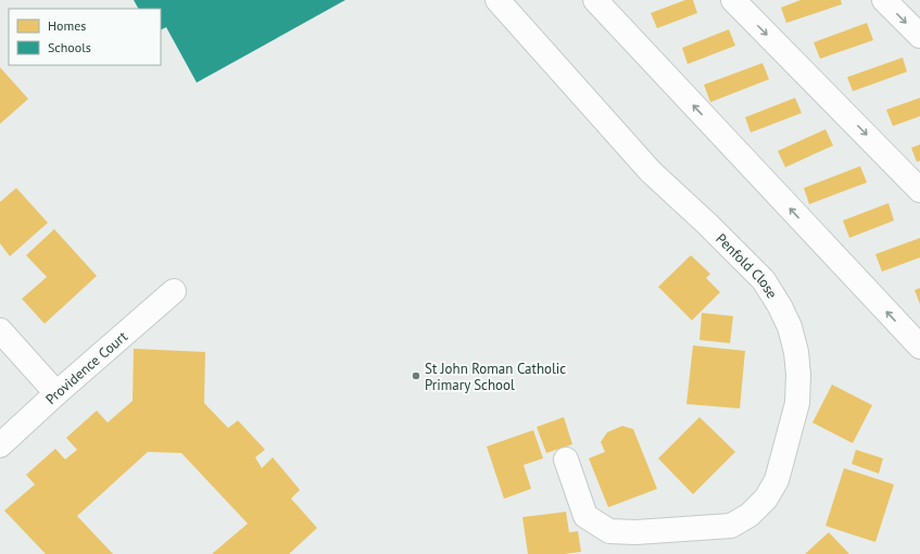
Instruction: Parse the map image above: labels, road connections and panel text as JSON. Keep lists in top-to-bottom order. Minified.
{"streets":{"street":["Penfold Close","Providence Court"]},"places":["St John Roman Catholic Primary School"],"legend":["Homes","Schools"]}
